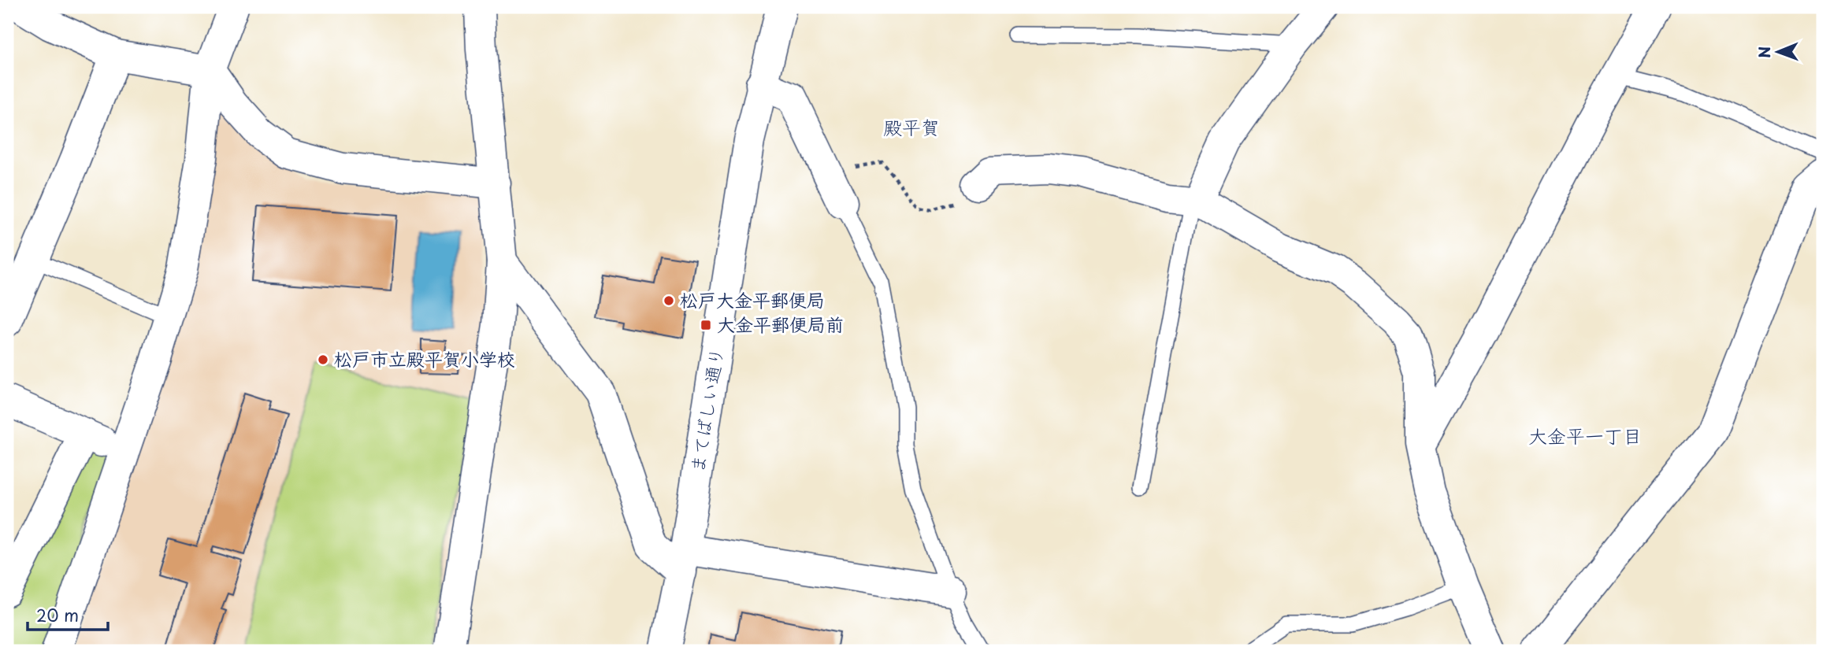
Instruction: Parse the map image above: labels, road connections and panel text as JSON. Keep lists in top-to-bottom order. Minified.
{"streets":{"street":["まてばしい通り"]},"districts":["殿平賀","大金平一丁目"],"places":{"other":["松戸大金平郵便局","松戸市立殿平賀小学校"],"transit":["大金平郵便局前"]},"scale_bar":"20 m","north":"left"}
